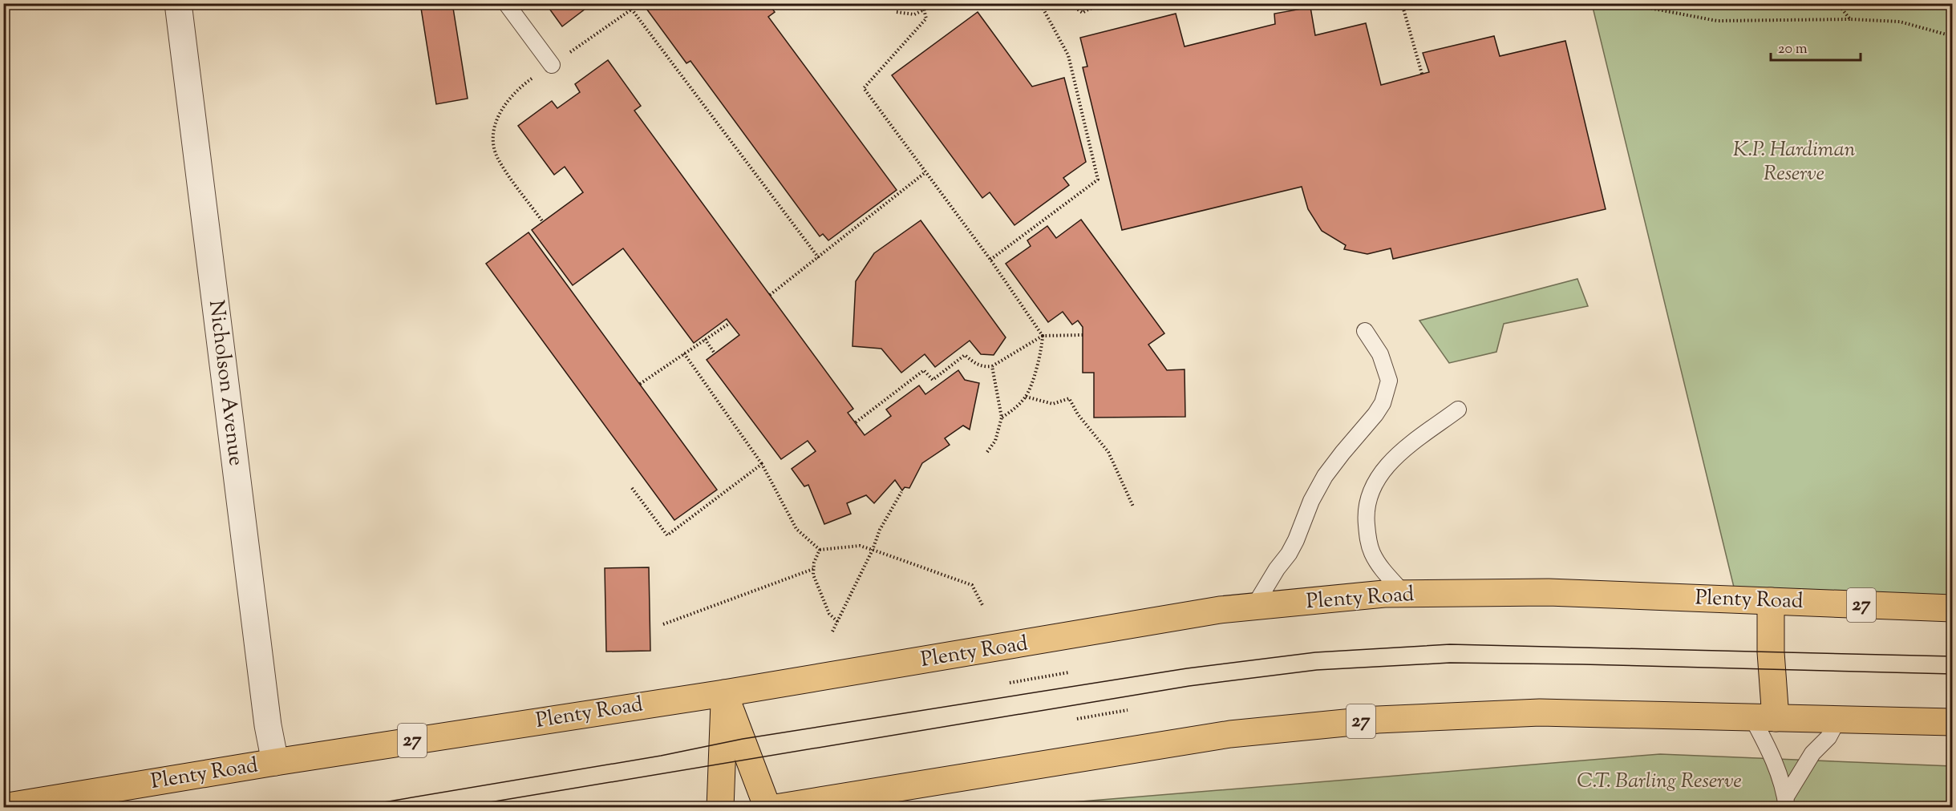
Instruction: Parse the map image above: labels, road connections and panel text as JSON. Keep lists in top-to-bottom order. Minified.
{"streets":{"highway":["Plenty Road","27"],"street":["Nicholson Avenue"]},"crossings":[["Nicholson Avenue","Plenty Road"]],"parks":["K.P. Hardiman Reserve","C.T. Barling Reserve"],"scale_bar":"20 m"}
